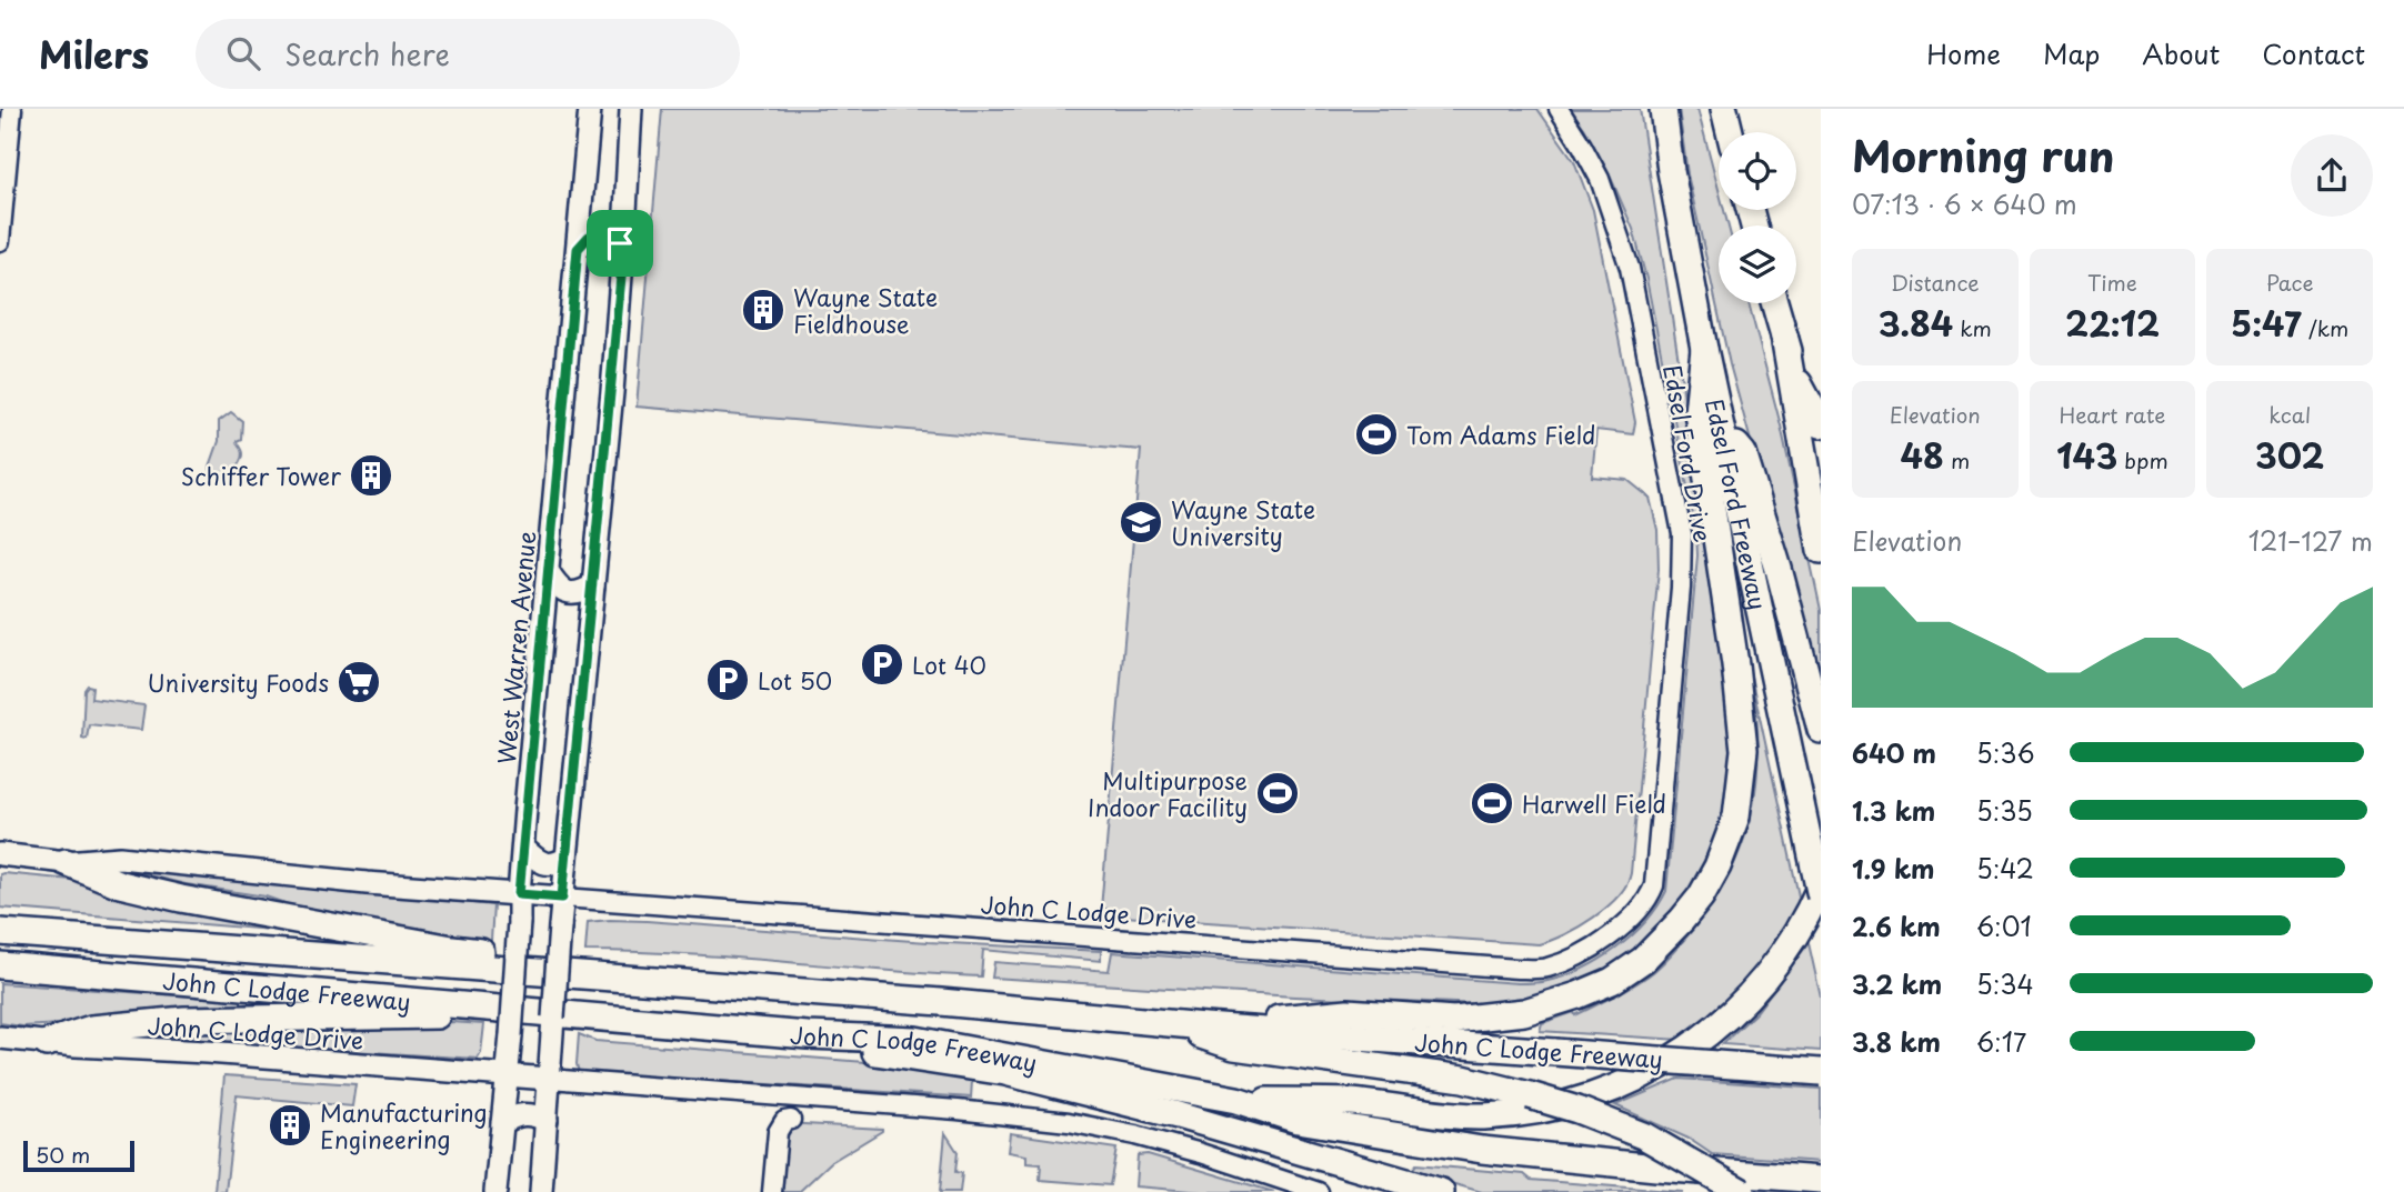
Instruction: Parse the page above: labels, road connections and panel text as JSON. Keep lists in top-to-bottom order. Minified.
{"streets":{"highway":["Edsel Ford Freeway","John C Lodge Freeway"],"main road":["West Warren Avenue","John C Lodge Drive"],"street":["Edsel Ford Drive"]},"crossings":[["Edsel Ford Drive","John C Lodge Drive"],["West Warren Avenue","John C Lodge Drive"]],"places":{"building":["Wayne State Fieldhouse","Schiffer Tower","Manufacturing Engineering"],"sports":["Tom Adams Field","Multipurpose Indoor Facility","Harwell Field"],"school or university":["Wayne State University"],"parking":["Lot 40","Lot 50"],"supermarket":["University Foods"]},"scale_bar":"50 m","page":{"header":"Milers","search":"Search here","nav":["Home","Map","About","Contact"],"heading":["Morning run","07:13 · 6 × 640 m"],"stats":[["Distance","3.84 km"],["Time","22:12"],["Pace","5:47 /km"],["Elevation","48 m"],["Heart rate","143 bpm"],["kcal","302"]],"chart":["Elevation","121–127 m"],"list":[{"name":"640 m","note":"5:36"},{"name":"1.3 km","note":"5:35"},{"name":"1.9 km","note":"5:42"},{"name":"2.6 km","note":"6:01"},{"name":"3.2 km","note":"5:34"},{"name":"3.8 km","note":"6:17"}],"scale":"50 m"}}
